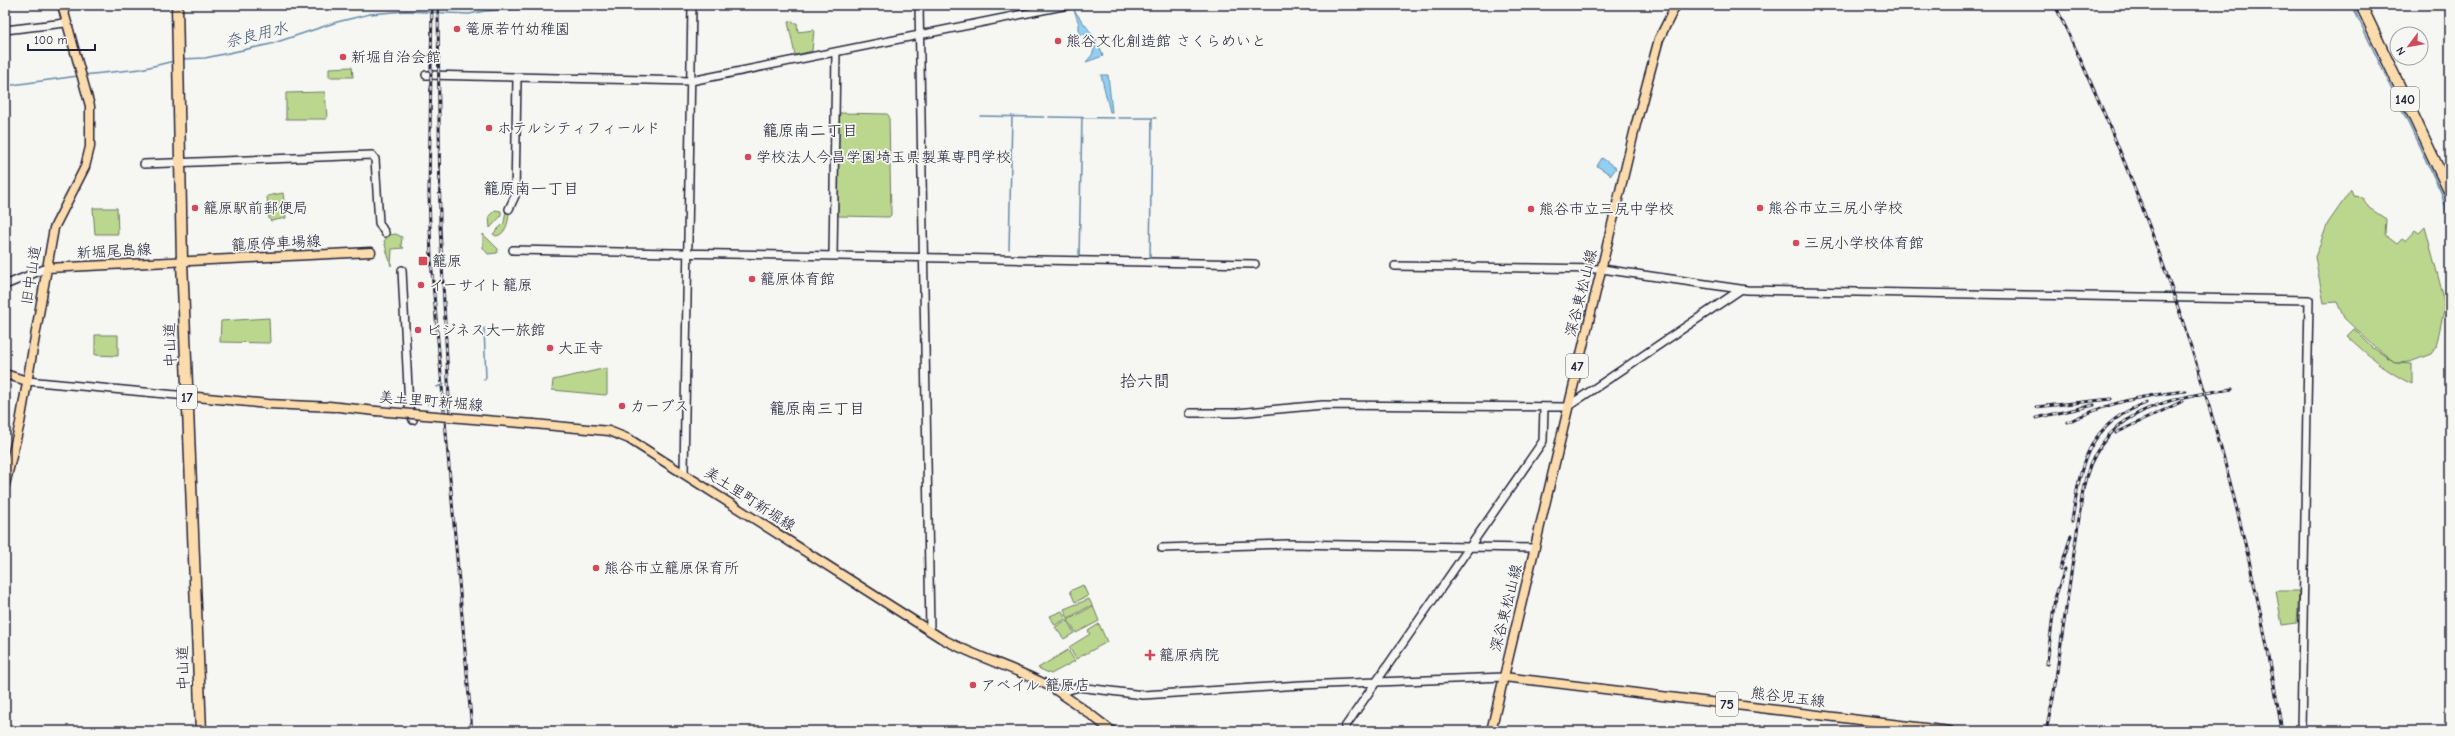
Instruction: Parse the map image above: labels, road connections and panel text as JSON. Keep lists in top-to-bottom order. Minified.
{"streets":{"highway":["140","中山道","17"],"main road":["籠原停車場線","新堀尾島線","旧中山道","深谷東松山線","47","美土里町新堀線","熊谷児玉線","75"]},"crossings":[["籠原停車場線","新堀尾島線"],["籠原停車場線","中山道"],["新堀尾島線","旧中山道"],["新堀尾島線","中山道"],["深谷東松山線","熊谷児玉線"],["中山道","美土里町新堀線"]],"districts":["籠原南二丁目","籠原南一丁目","拾六間","籠原南三丁目"],"water":["奈良用水"],"places":{"other":["篭原若竹幼稚園","熊谷文化創造館 さくらめいと","新堀自治会館","ホテルシティフィールド","学校法人今昌学園埼玉県製菓専門学校","籠原駅前郵便局","熊谷市立三尻小学校","熊谷市立三尻中学校","三尻小学校体育館","籠原体育館","イーサイト籠原","ビジネス大一旅館","大正寺","カーブス","熊谷市立籠原保育所","アベイル 籠原店"],"transit":["籠原"],"health":["籠原病院"]},"scale_bar":"100 m","north":"bottom left"}
